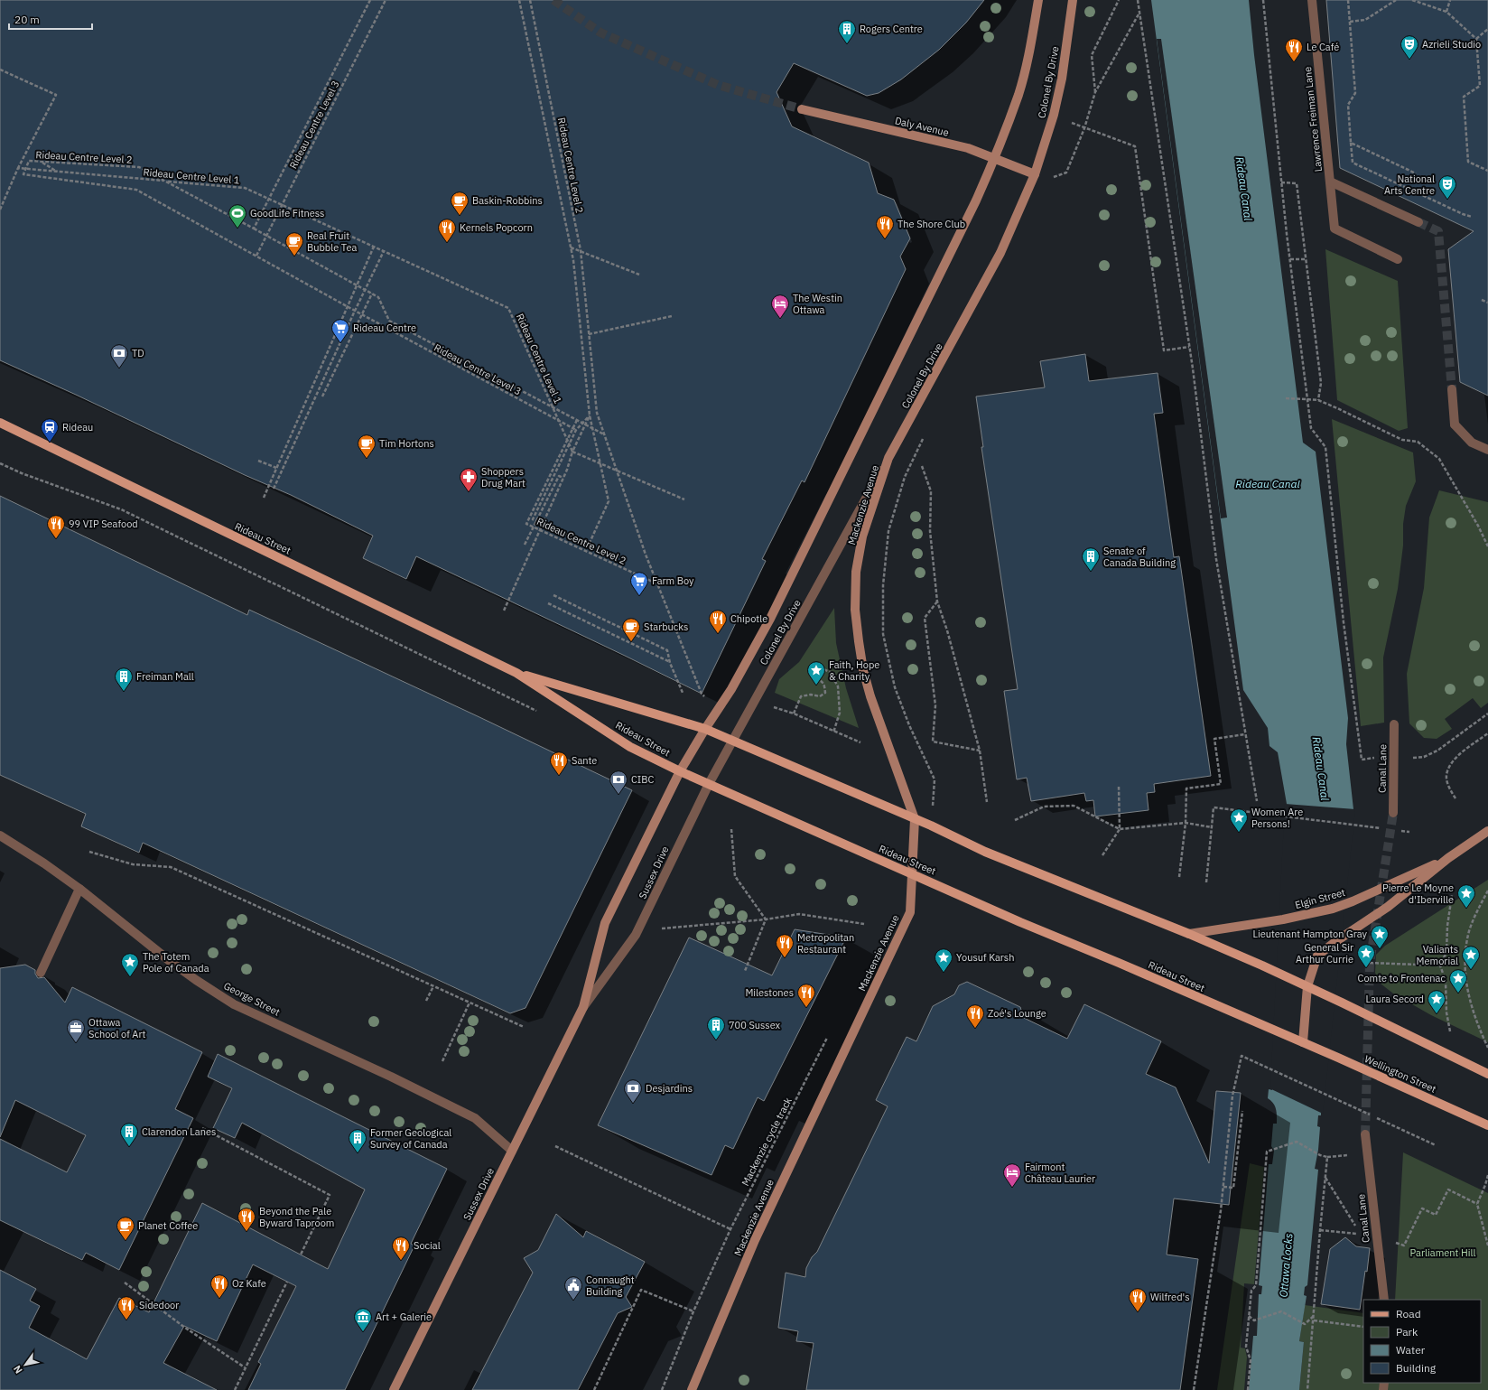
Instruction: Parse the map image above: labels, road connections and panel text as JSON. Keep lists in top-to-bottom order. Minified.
{"streets":{"main road":["Colonel By Drive","Daly Avenue","Mackenzie Avenue","Rideau Street","Sussex Drive","Elgin Street","Wellington Street"],"street":["Lawrence Freiman Lane","Canal Lane","George Street"],"path":["Rideau Centre Level 3","Rideau Centre Level 2","Rideau Centre Level 1","Mackenzie cycle track"]},"crossings":[["Colonel By Drive","Daly Avenue"],["Colonel By Drive","Mackenzie Avenue"],["Colonel By Drive","Rideau Street"],["Colonel By Drive","Sussex Drive"],["Rideau Centre Level 3","Rideau Centre Level 2"],["Mackenzie Avenue","Rideau Street"],["Rideau Street","Sussex Drive"],["Rideau Street","Elgin Street"],["Rideau Street","Wellington Street"],["Sussex Drive","George Street"],["Elgin Street","Wellington Street"]],"water":["Rideau Canal","Ottawa Locks"],"parks":["Parliament Hill"],"places":{"building":["Rogers Centre","Senate of Canada Building","Freiman Mall","700 Sussex","Clarendon Lanes","Former Geological Survey of Canada"],"theatre":["Azrieli Studio","National Arts Centre"],"restaurant":["Le Café","The Shore Club","Kernels Popcorn","99 VIP Seafood","Chipotle","Sante","Metropolitan Restaurant","Milestones","Zoé's Lounge","Beyond the Pale Byward Taproom","Social","Oz Kafe","Wilfred's","Sidedoor"],"cafe":["Baskin-Robbins","Real Fruit Bubble Tea","Tim Hortons","Starbucks","Planet Coffee"],"sports":["GoodLife Fitness"],"hotel":["The Westin Ottawa","Fairmont Château Laurier"],"supermarket":["Rideau Centre","Farm Boy"],"bank":["TD","CIBC","Desjardins"],"station":["Rideau"],"pharmacy":["Shoppers Drug Mart"],"place":["Faith, Hope & Charity","Women Are Persons!","Pierre Le Moyne d'Iberville","Lieutenant Hampton Gray","General Sir Arthur Currie","Valiants Memorial","Yousuf Karsh","The Totem Pole of Canada","Comte to Frontenac","Laura Secord"],"office":["Ottawa School of Art"],"public building":["Connaught Building"],"museum":["Art + Galerie"]},"legend":["Road","Park","Water","Building"],"scale_bar":"20 m","north":"bottom left"}
